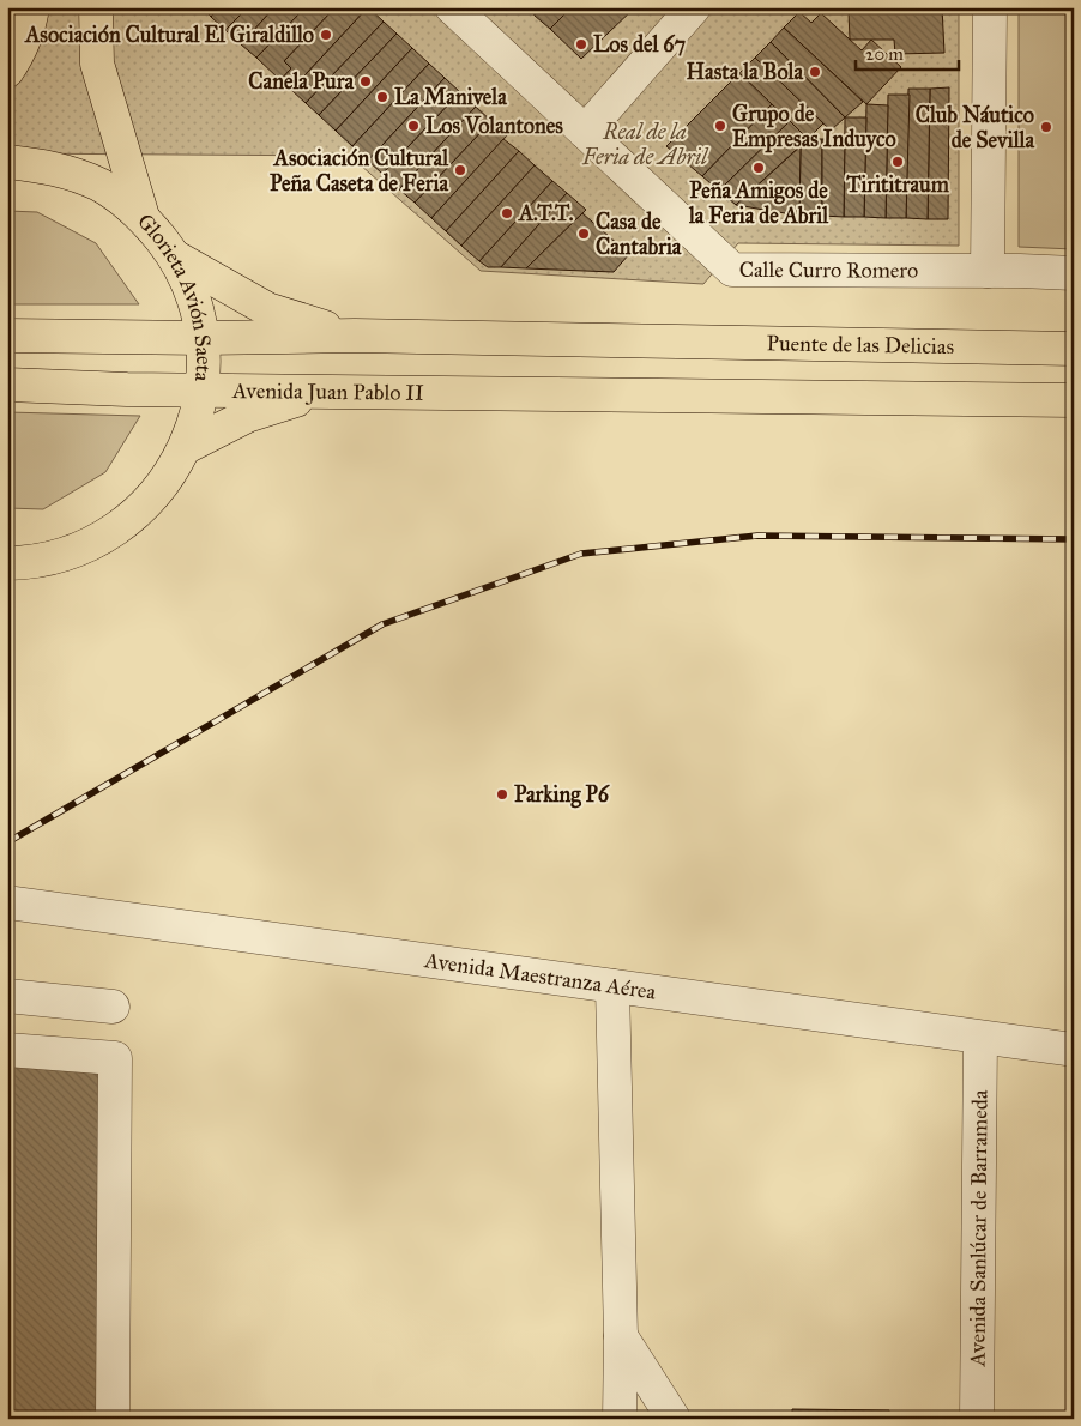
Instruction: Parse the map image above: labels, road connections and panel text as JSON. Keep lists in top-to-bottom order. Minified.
{"streets":{"main road":["Glorieta Avión Saeta","Puente de las Delicias","Avenida Juan Pablo II"],"street":["Calle Curro Romero","Avenida Maestranza Aérea","Avenida Sanlúcar de Barrameda"]},"crossings":[["Glorieta Avión Saeta","Avenida Juan Pablo II"],["Avenida Maestranza Aérea","Avenida Sanlúcar de Barrameda"]],"parks":["Real de la Feria de Abril"],"places":["Asociación Cultural El Giraldillo","Los del 67","Hasta la Bola","Canela Pura","La Manivela","Los Volantones","Grupo de Empresas Induyco","Club Náutico de Sevilla","Tirititraum","Peña Amigos de la Feria de Abril","Asociación Cultural Peña Caseta de Feria","A.T.T.","Casa de Cantabria","Parking P6"],"scale_bar":"20 m"}
